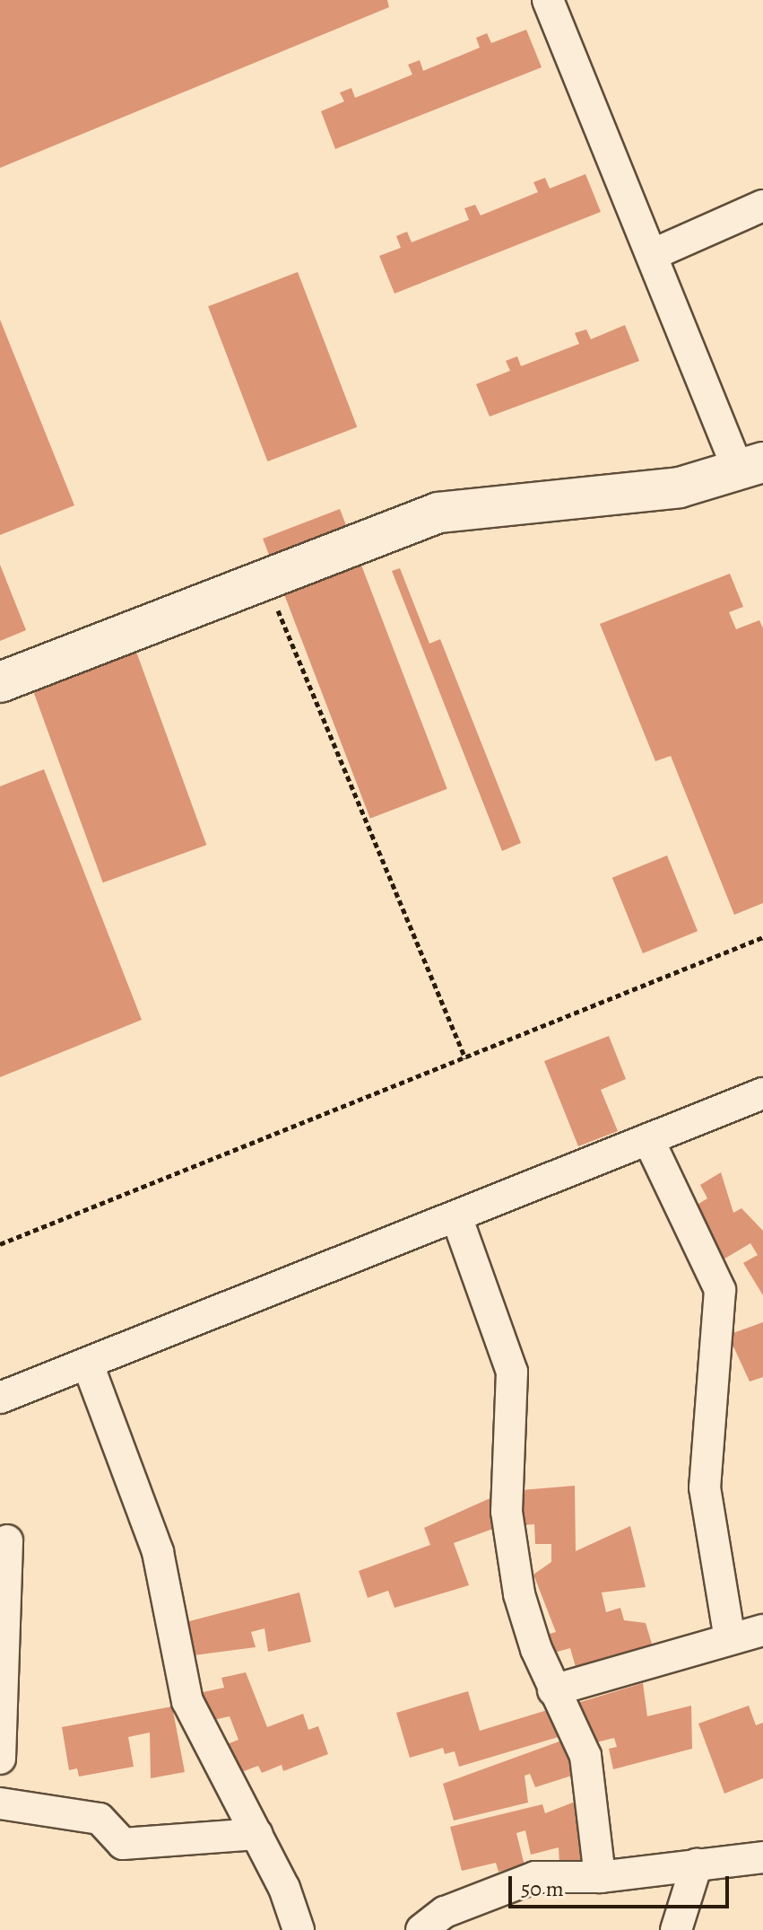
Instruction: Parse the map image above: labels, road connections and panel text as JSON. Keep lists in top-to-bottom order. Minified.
{"scale_bar":"50 m"}
